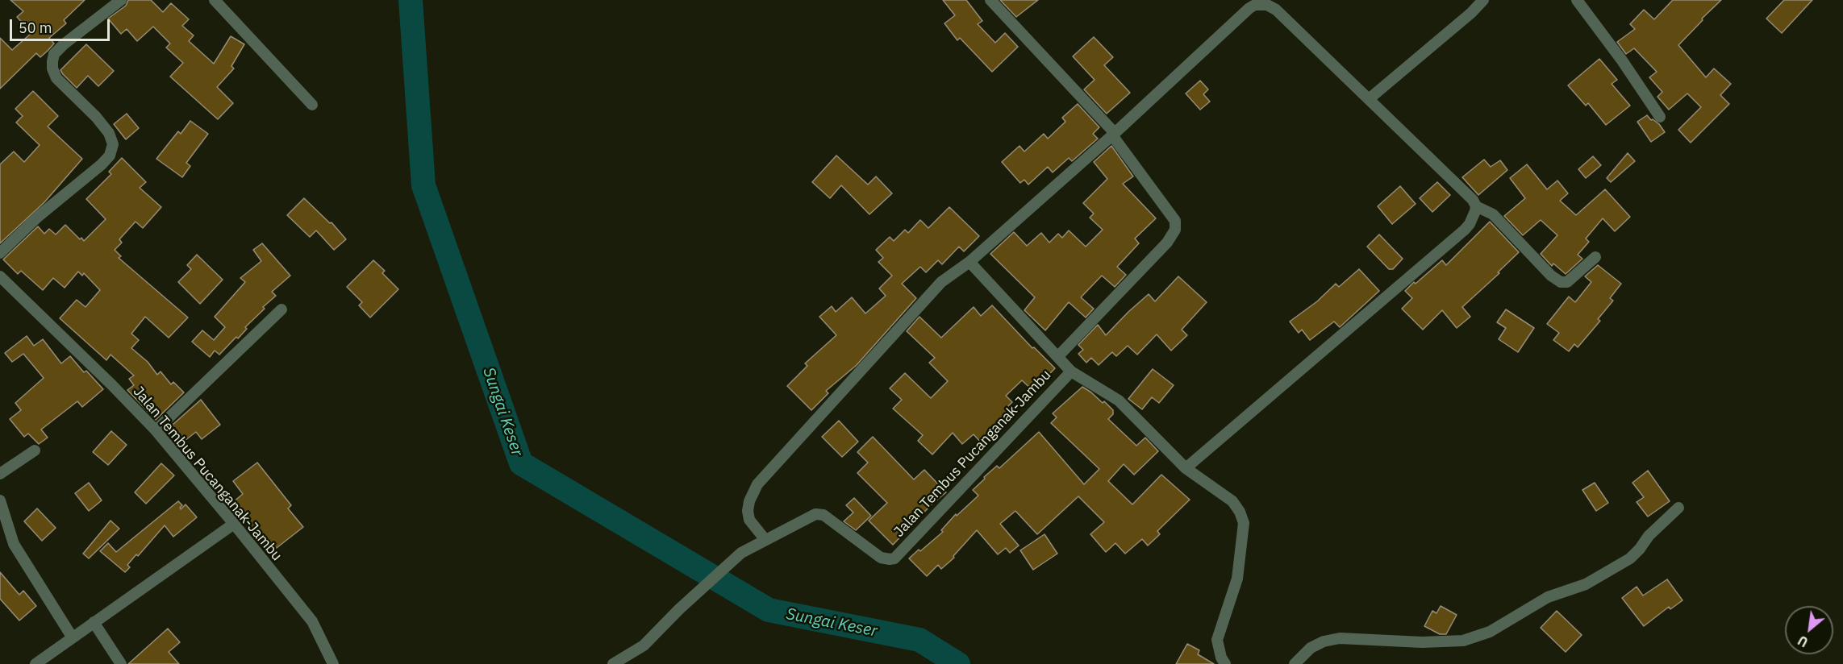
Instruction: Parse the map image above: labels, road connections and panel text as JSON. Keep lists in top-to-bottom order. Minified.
{"streets":{"street":["Jalan Tembus Pucanganak-Jambu"]},"water":["Sungai Keser"],"scale_bar":"50 m","north":"bottom left"}
